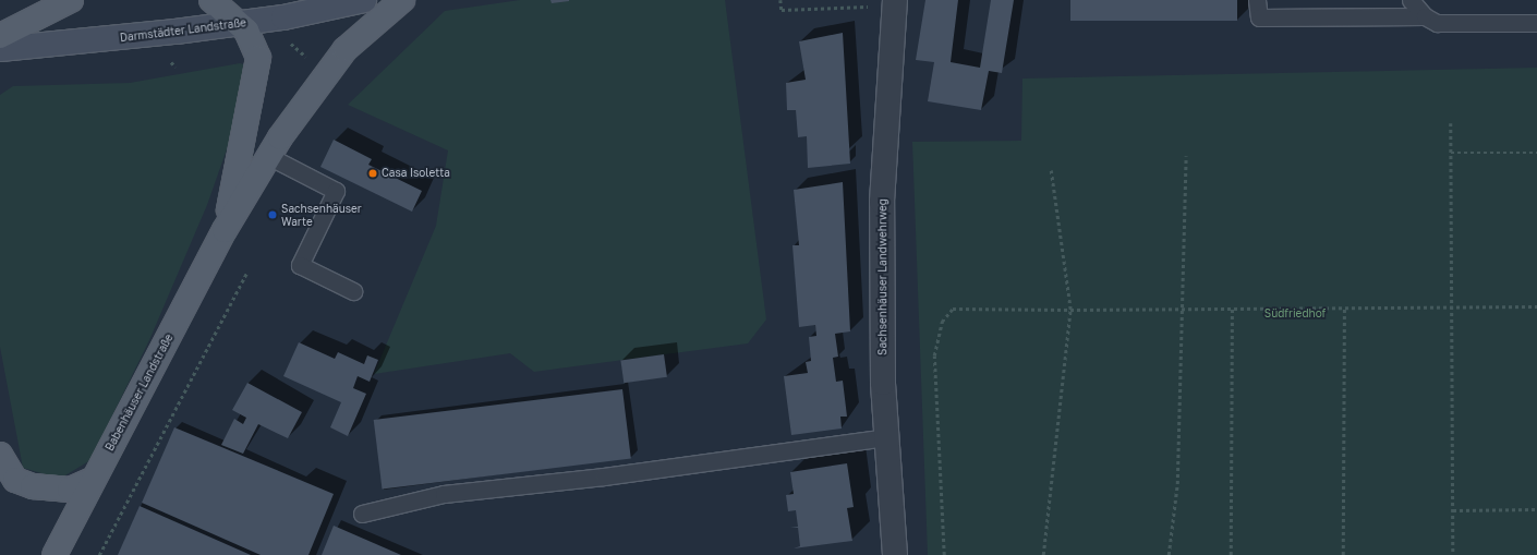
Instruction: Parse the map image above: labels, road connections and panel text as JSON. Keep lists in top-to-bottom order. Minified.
{"streets":{"main road":["Darmstädter Landstraße","Babenhäuser Landstraße"],"street":["Sachsenhäuser Landwehrweg"]},"parks":["Südfriedhof"],"places":["Casa Isoletta","Sachsenhäuser Warte"]}
